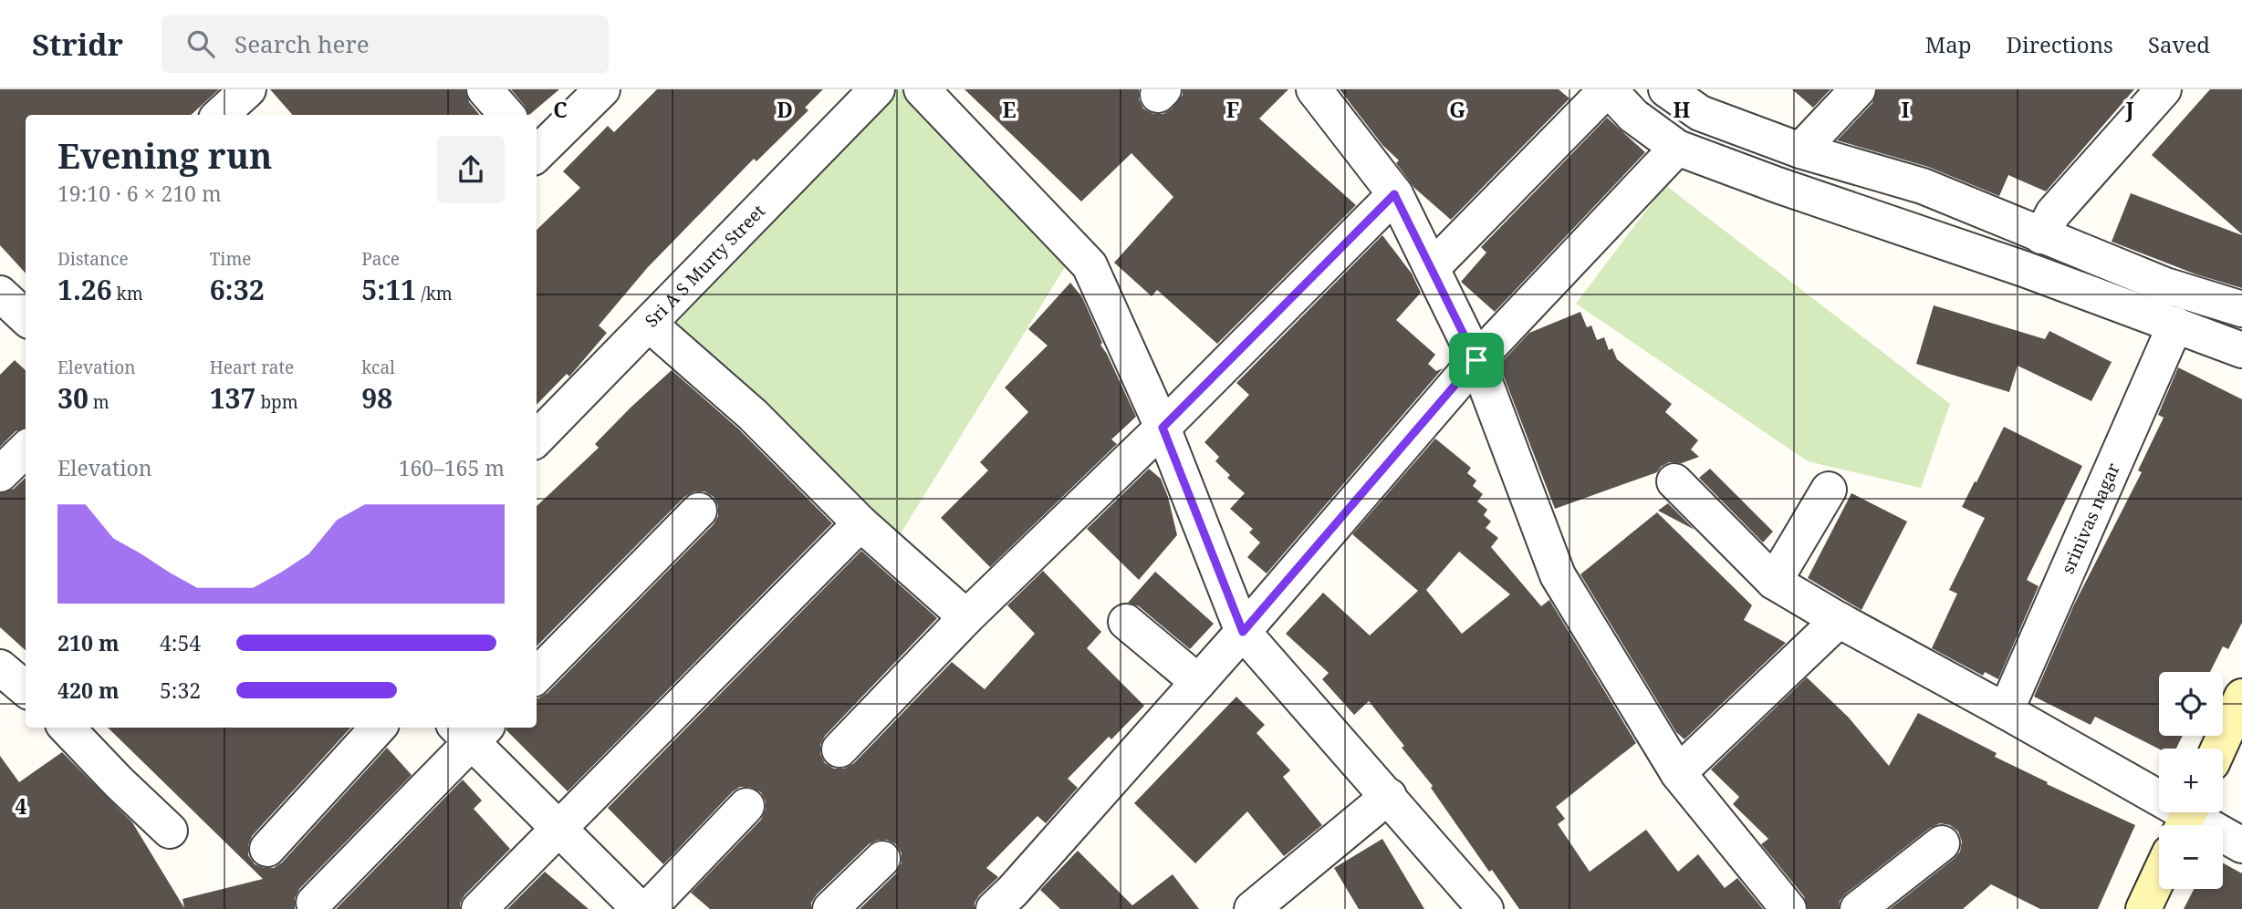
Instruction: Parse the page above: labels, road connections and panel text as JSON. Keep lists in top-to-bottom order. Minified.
{"streets":{"street":["Sri A S Murty Street","srinivas nagar"]},"page":{"header":"Stridr","search":"Search here","nav":["Map","Directions","Saved"],"heading":["Evening run","19:10 · 6 × 210 m"],"stats":[["Distance","1.26 km"],["Time","6:32"],["Pace","5:11 /km"],["Elevation","30 m"],["Heart rate","137 bpm"],["kcal","98"]],"chart":["Elevation","160–165 m"],"list":[{"name":"210 m","note":"4:54"},{"name":"420 m","note":"5:32"}],"map_buttons":["+","−"]},"grid":{"columns":["C","D","E","F","G","H","I","J"],"rows":["4"]}}
